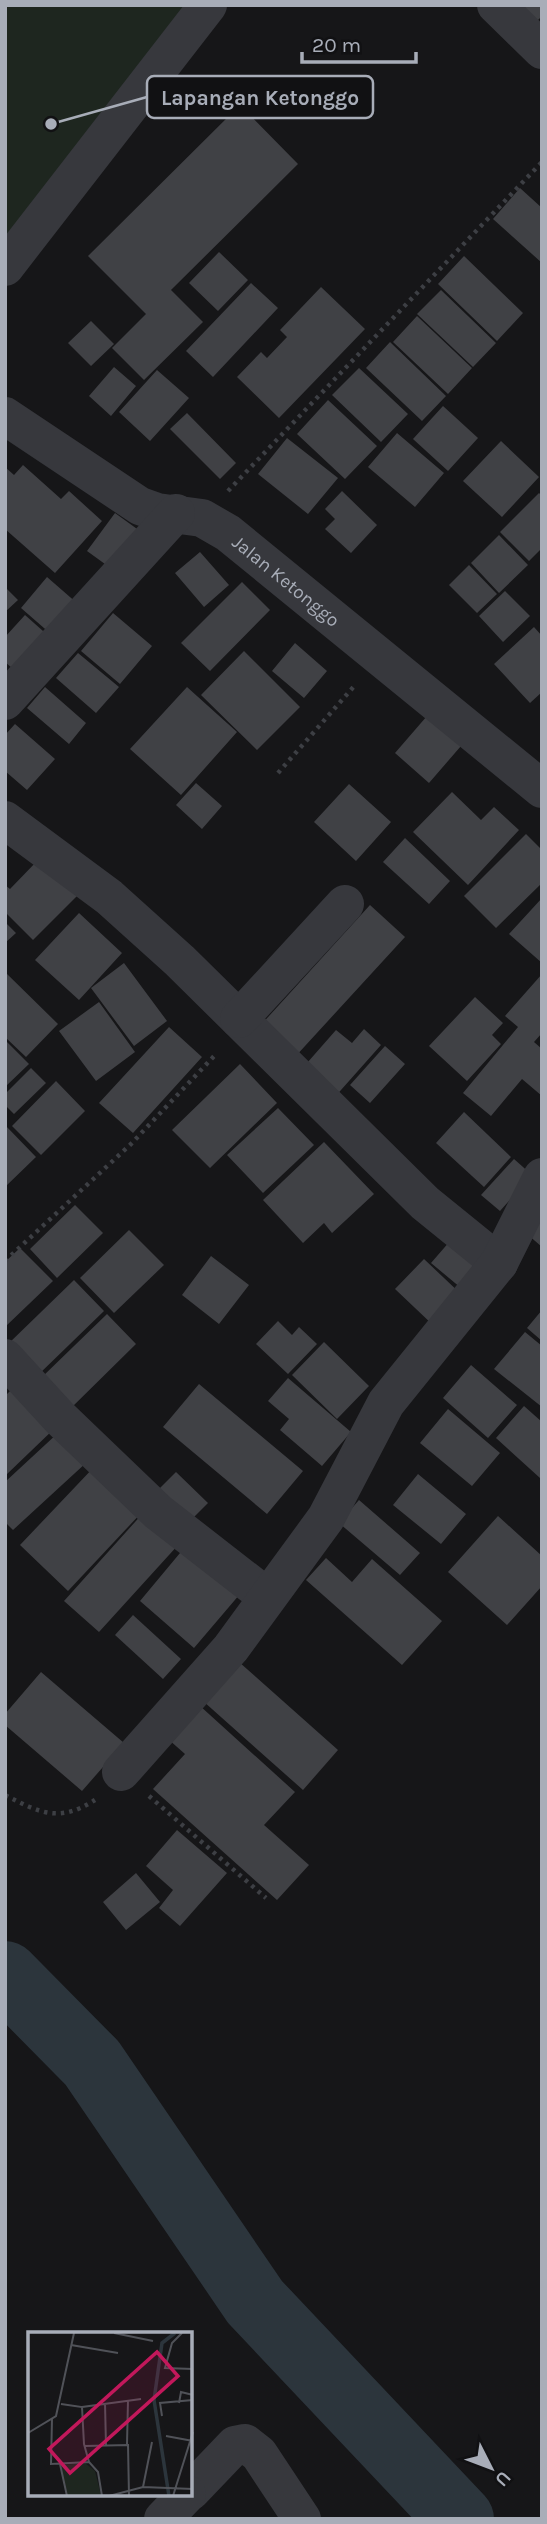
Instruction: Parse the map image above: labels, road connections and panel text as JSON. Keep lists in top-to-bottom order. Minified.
{"streets":{"street":["Jalan Ketonggo"]},"places":["Lapangan Ketonggo"],"scale_bar":"20 m","north":"bottom right"}
